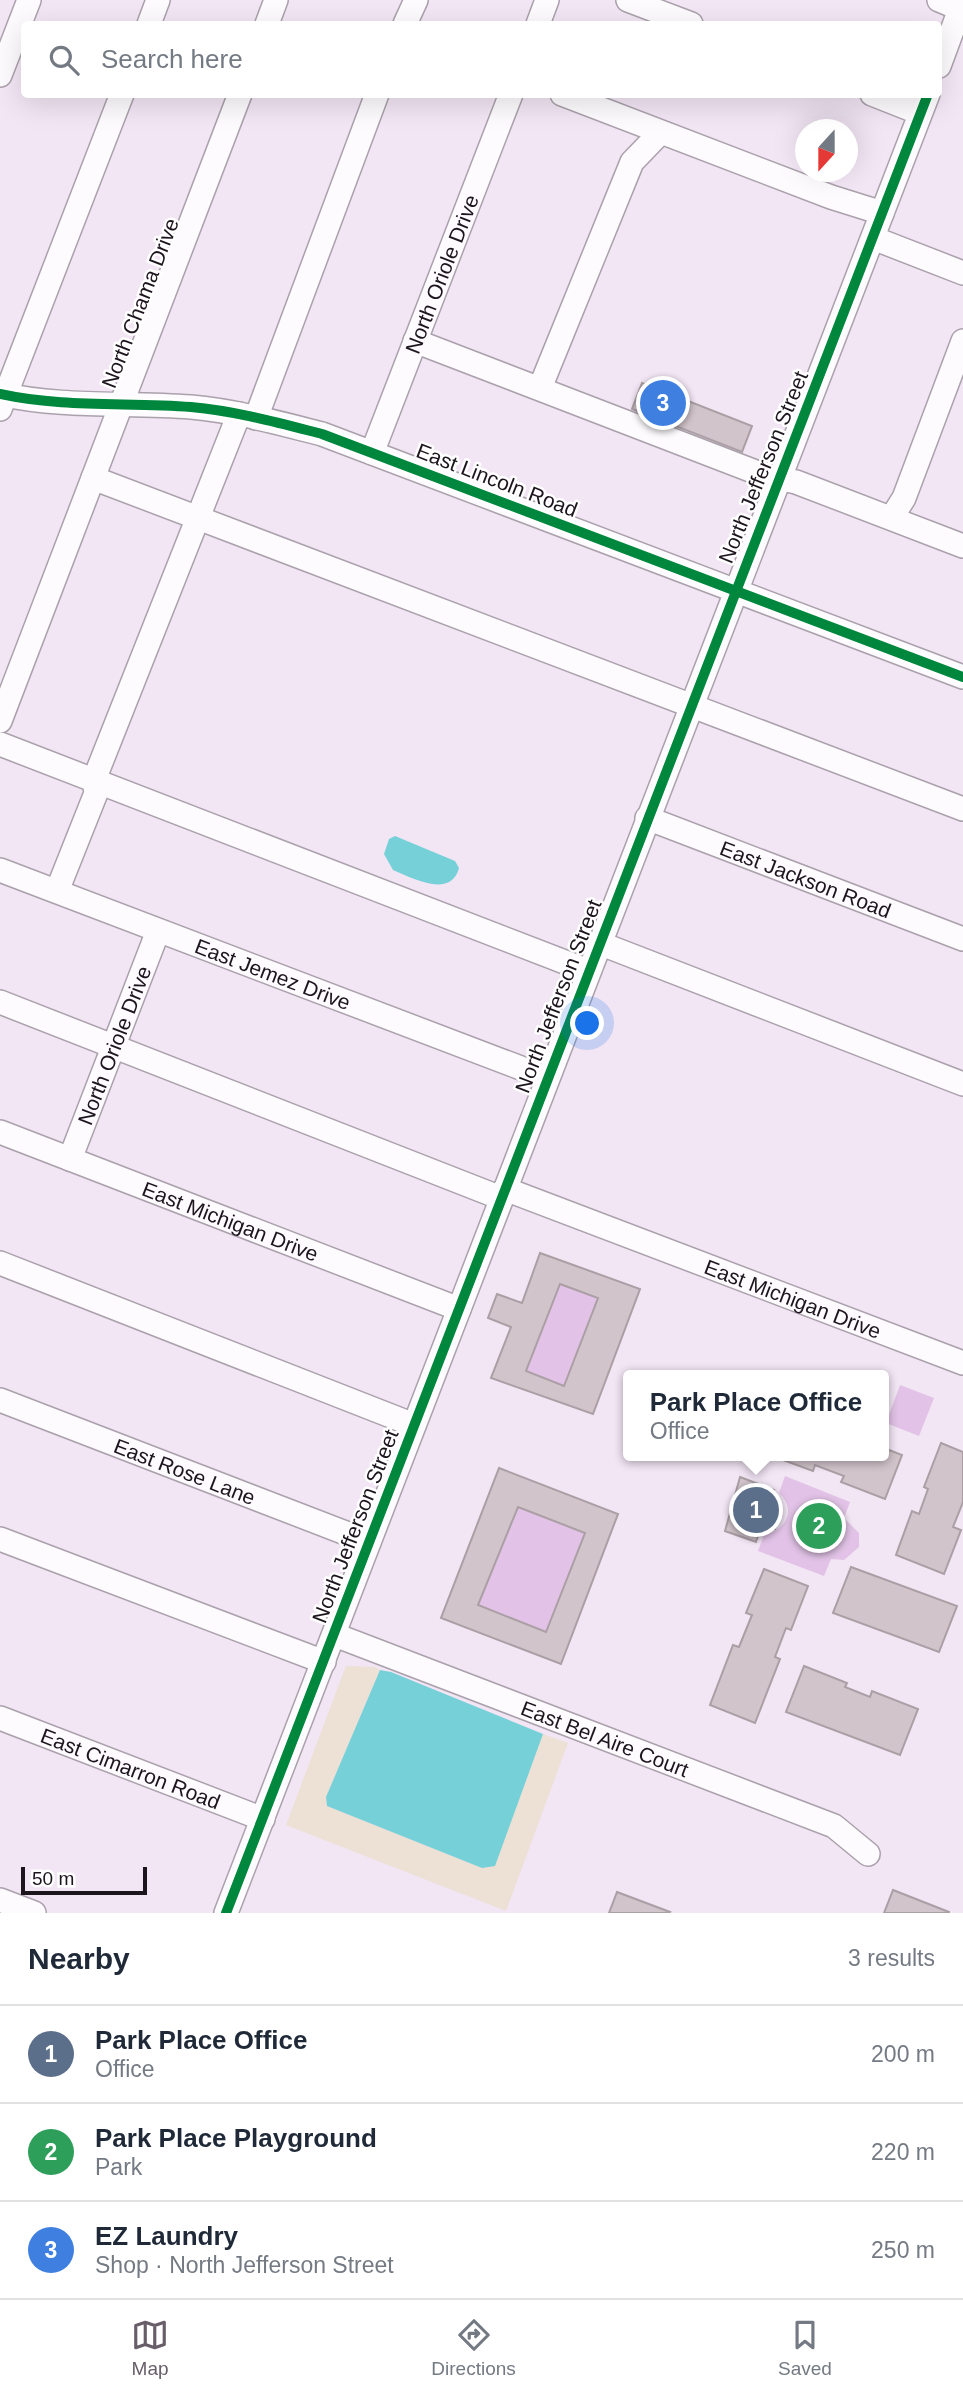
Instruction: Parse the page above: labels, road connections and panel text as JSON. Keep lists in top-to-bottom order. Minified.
{"streets":{"street":["North Oriole Drive","North Chama Drive","North Jefferson Street","East Lincoln Road","East Jackson Road","East Jemez Drive","East Michigan Drive","East Rose Lane","East Bel Aire Court","East Cimarron Road"]},"crossings":[["North Oriole Drive","East Lincoln Road"],["North Oriole Drive","East Jemez Drive"],["North Oriole Drive","East Michigan Drive"],["North Chama Drive","East Lincoln Road"],["North Jefferson Street","East Lincoln Road"],["North Jefferson Street","East Jackson Road"],["North Jefferson Street","East Jemez Drive"],["North Jefferson Street","East Michigan Drive"],["North Jefferson Street","East Rose Lane"],["North Jefferson Street","East Bel Aire Court"],["North Jefferson Street","East Cimarron Road"]],"scale_bar":"50 m","north":"bottom","page":{"search":"Search here","pins":["3","1","2"],"popup":["Park Place Office","Office"],"scale":"50 m","heading":["Nearby","3 results"],"list":[{"mark":"1","name":"Park Place Office","note":"Office","value":"200 m"},{"mark":"2","name":"Park Place Playground","note":"Park","value":"220 m"},{"mark":"3","name":"EZ Laundry","note":"Shop · North Jefferson Street","value":"250 m"}],"nav":["Map","Directions","Saved"]}}
